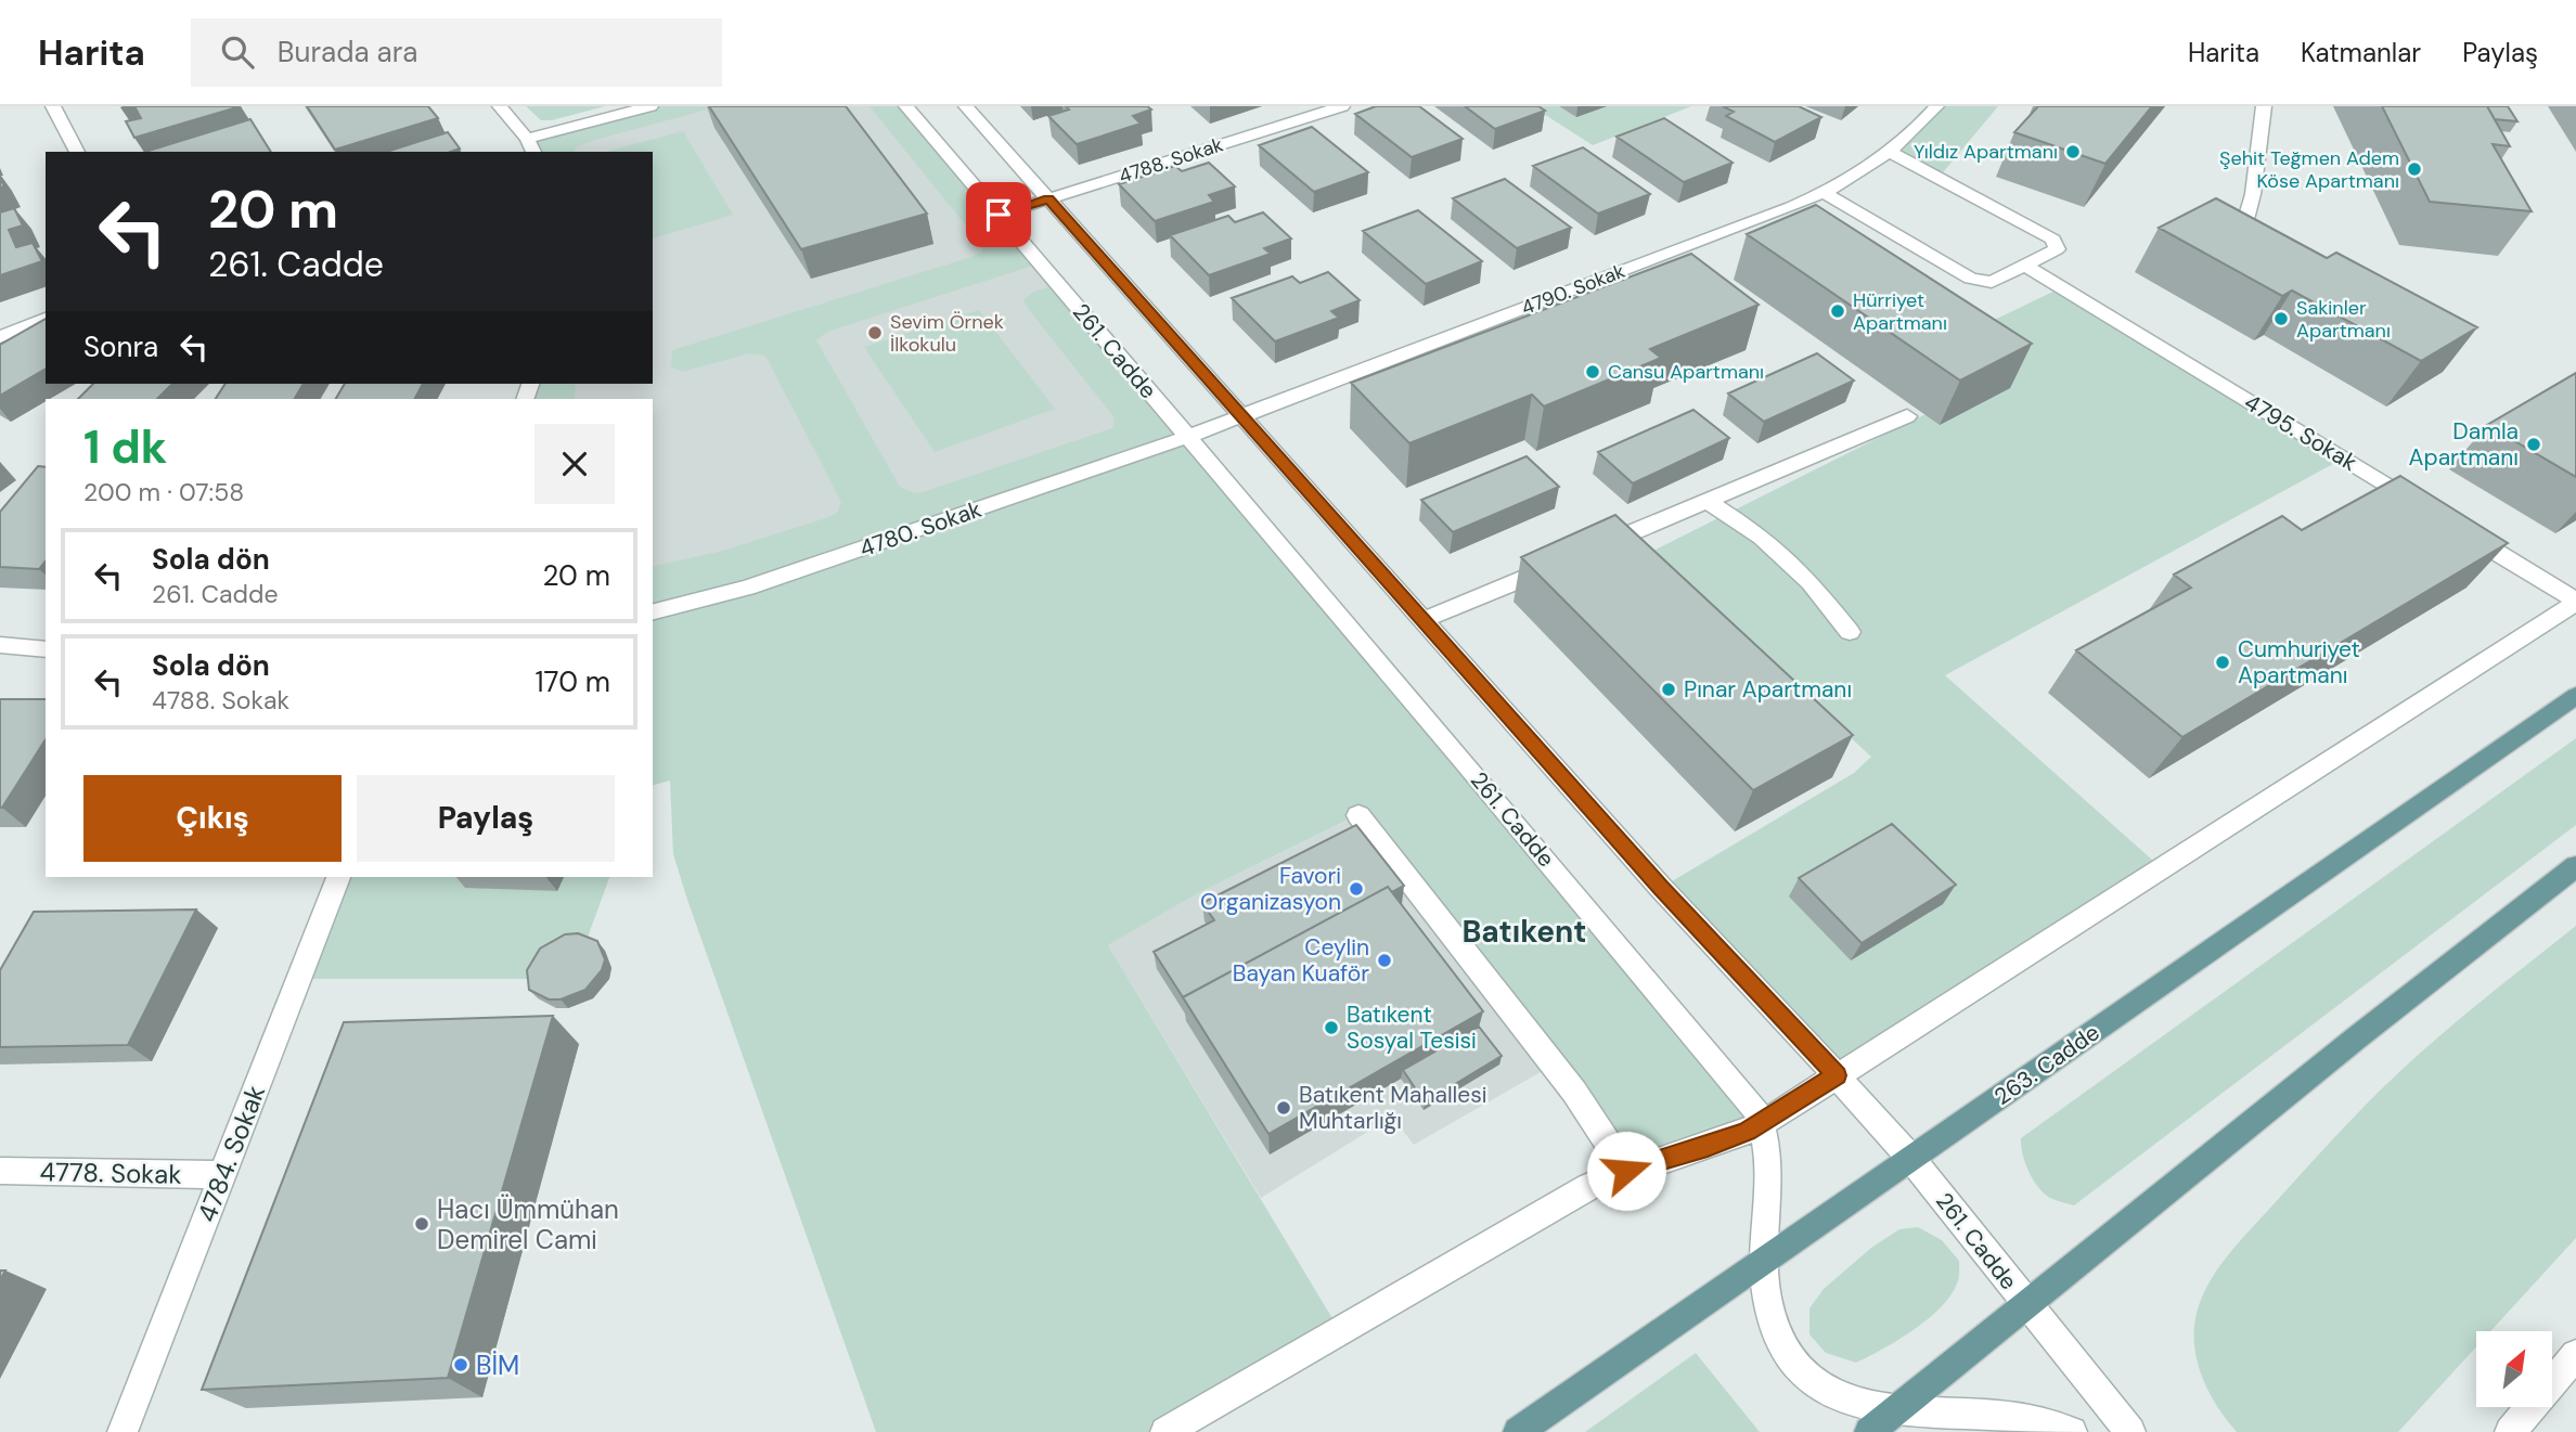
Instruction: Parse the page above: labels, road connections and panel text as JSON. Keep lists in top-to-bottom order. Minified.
{"streets":{"main road":["263. Cadde"],"street":["4788. Sokak","4790. Sokak","261. Cadde","4795. Sokak","4780. Sokak","4784. Sokak","4778. Sokak"]},"crossings":[["4788. Sokak","261. Cadde"],["4790. Sokak","261. Cadde"],["4790. Sokak","4780. Sokak"],["261. Cadde","4780. Sokak"],["261. Cadde","263. Cadde"],["4784. Sokak","4778. Sokak"]],"districts":["Batıkent"],"places":["Yıldız Apartmanı","Şehit Teğmen Adem Köse Apartmanı","Hürriyet Apartmanı","Sakinler Apartmanı","Sevim Örnek İlkokulu","Cansu Apartmanı","Damla Apartmanı","Cumhuriyet Apartmanı","Pınar Apartmanı","Favori Organizasyon","Ceylin Bayan Kuaför","Batıkent Sosyal Tesisi","Batıkent Mahallesi Muhtarlığı","Hacı Ümmühan Demirel Cami","BİM"],"north":"top right","page":{"header":"Harita","search":"Burada ara","nav":["Harita","Katmanlar","Paylaş"],"turn":["20 m","261. Cadde"],"then":"Sonra","heading":["1 dk","200 m · 07:58"],"list":[{"name":"Sola dön","note":"261. Cadde","value":"20 m"},{"name":"Sola dön","note":"4788. Sokak","value":"170 m"}],"buttons":["Çıkış","Paylaş"]}}
